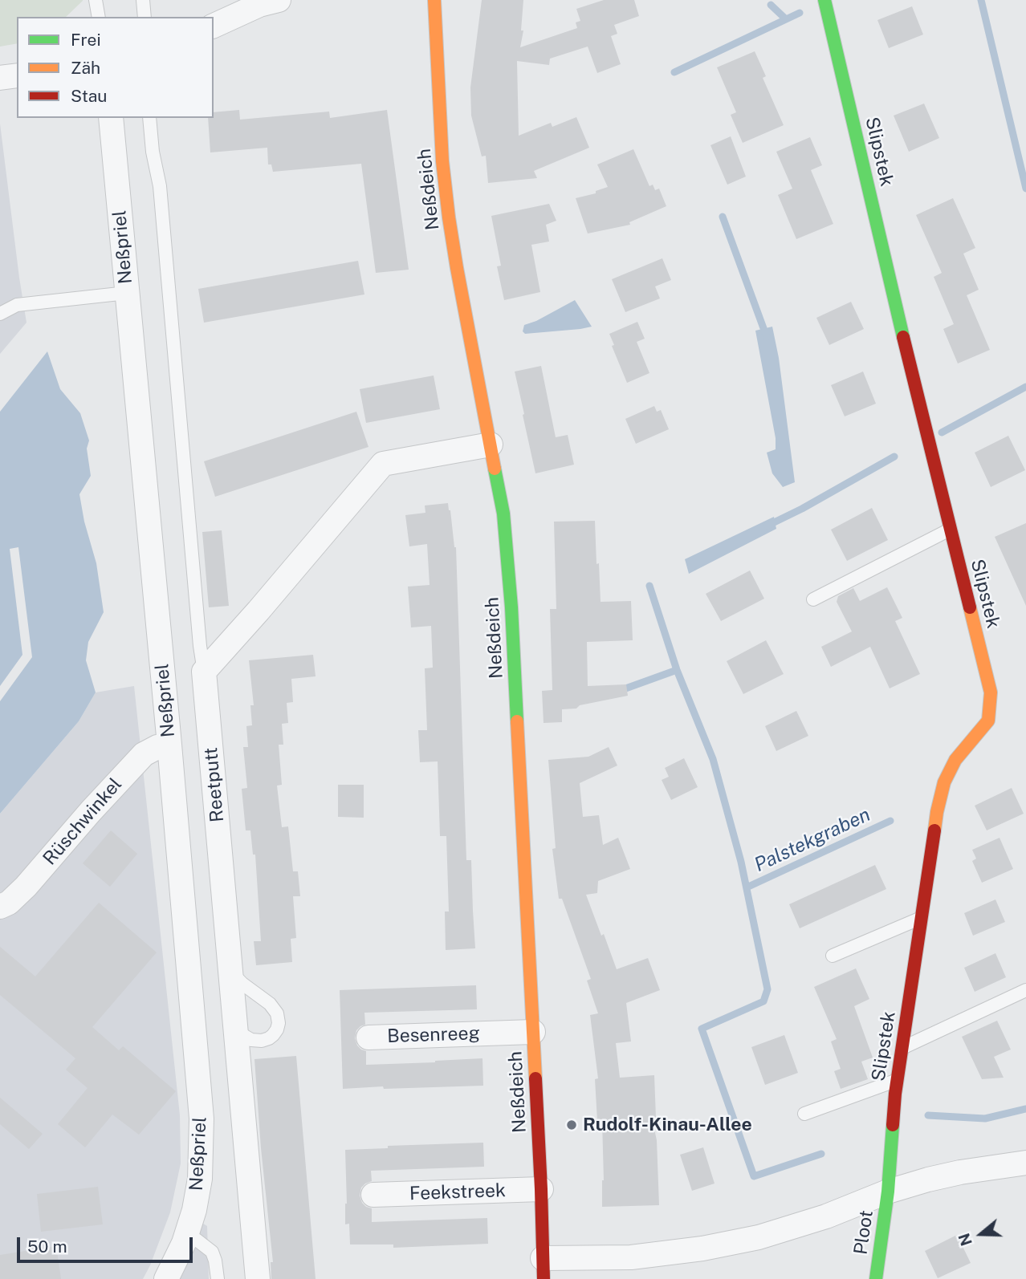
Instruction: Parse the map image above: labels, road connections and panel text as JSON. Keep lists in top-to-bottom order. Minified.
{"streets":{"street":["Slipstek","Neßdeich","Neßpriel","Reetputt","Rüschwinkel","Besenreeg","Feekstreek","Ploot"]},"crossings":[["Slipstek","Ploot"],["Neßdeich","Besenreeg"],["Neßdeich","Feekstreek"],["Neßpriel","Rüschwinkel"]],"water":["Palstekgraben"],"places":["Rudolf-Kinau-Allee"],"legend":["Frei","Zäh","Stau"],"scale_bar":"50 m","north":"left"}
